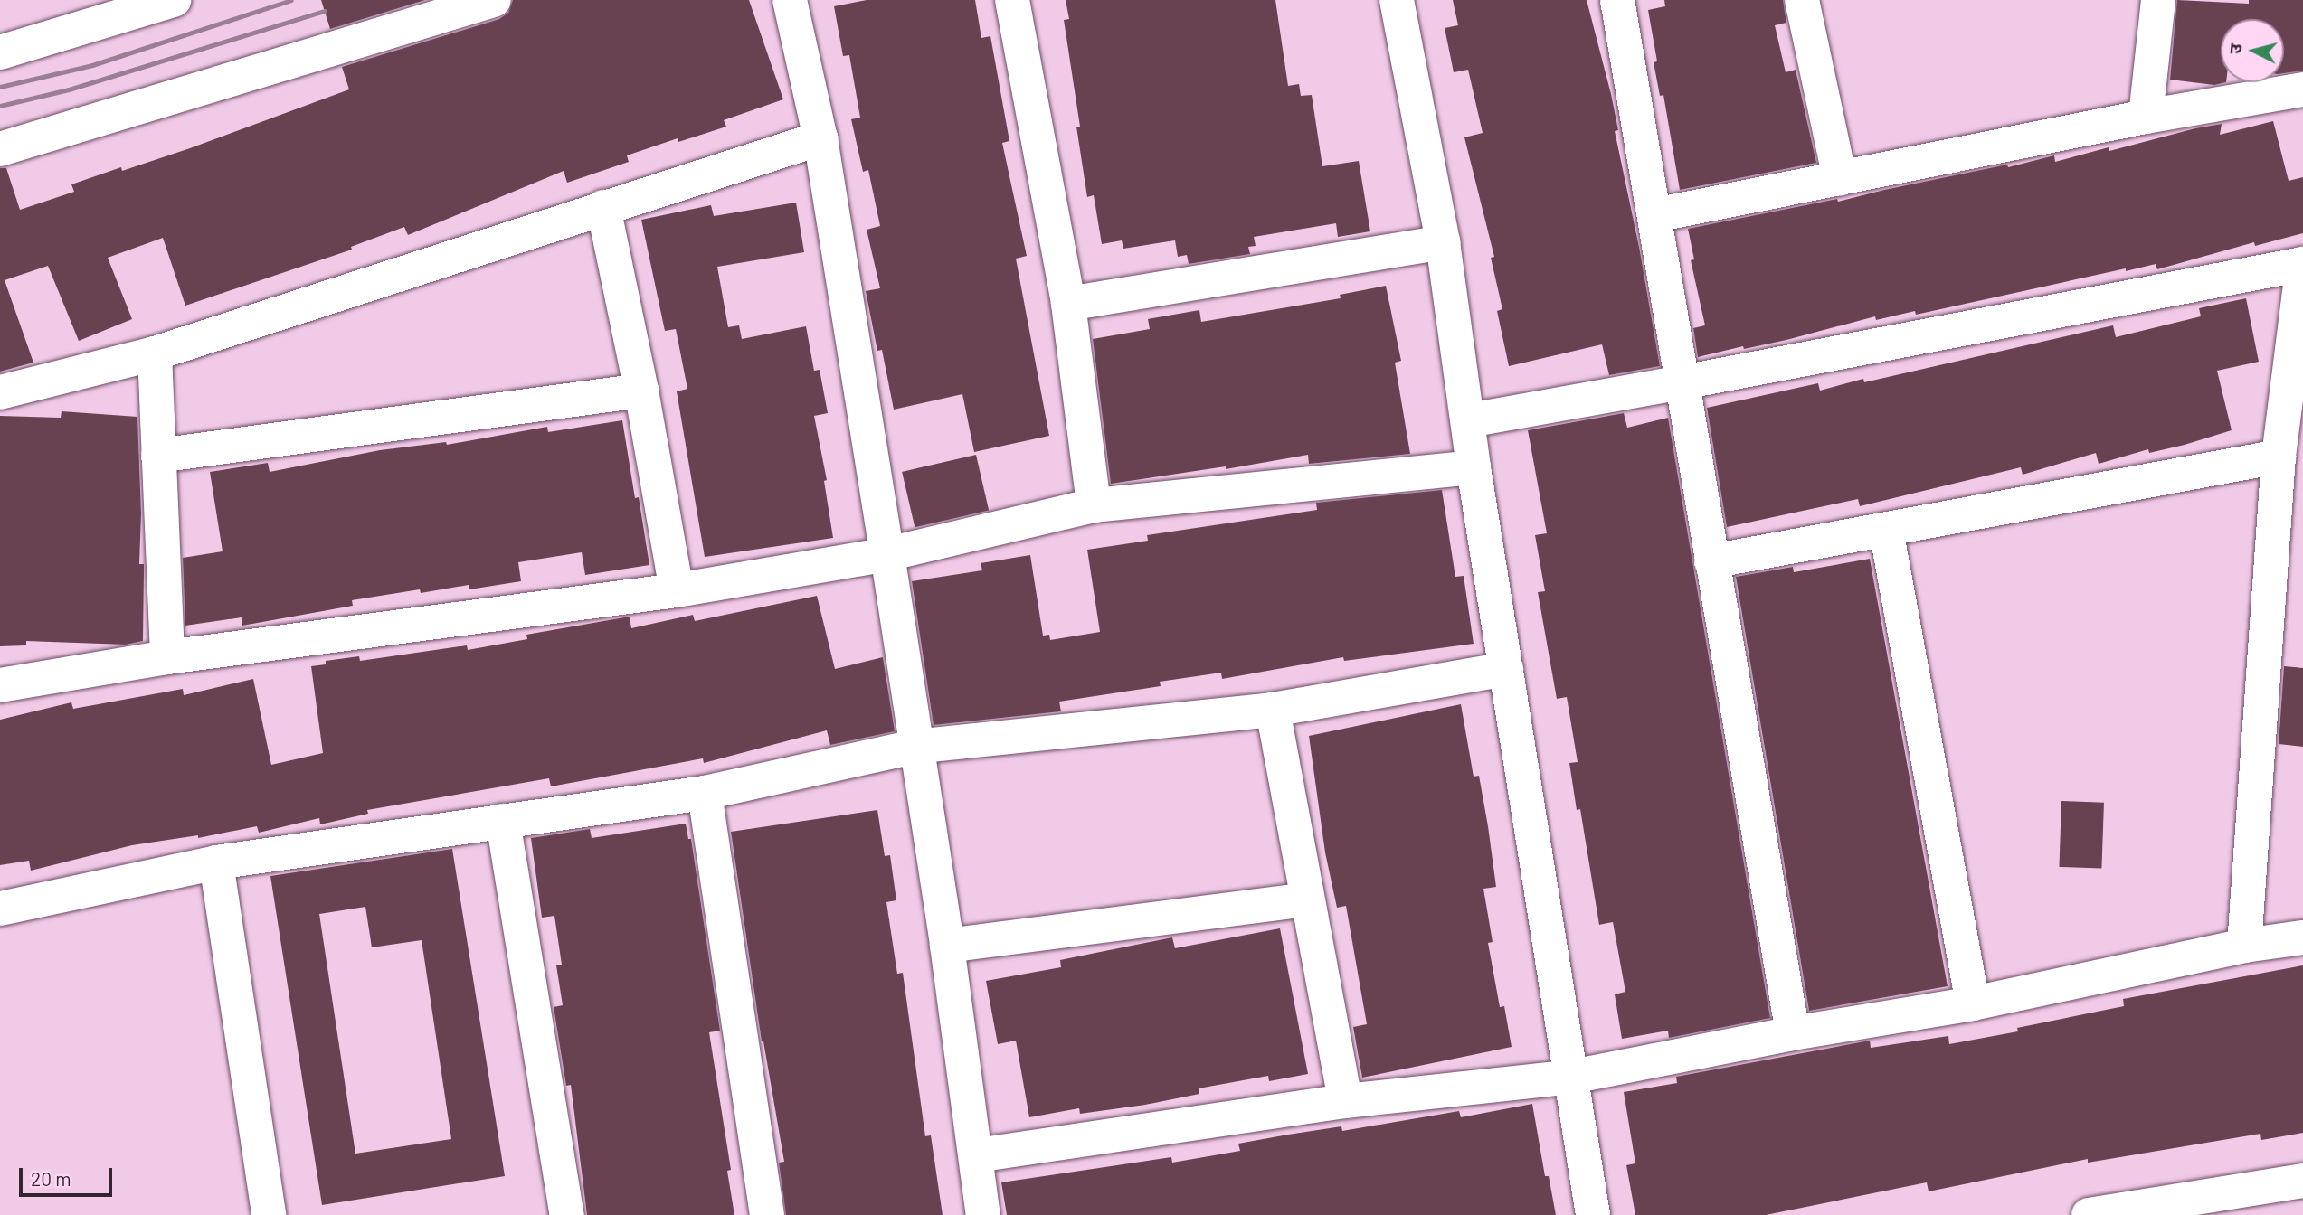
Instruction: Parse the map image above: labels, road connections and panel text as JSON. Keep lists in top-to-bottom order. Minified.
{"scale_bar":"20 m","north":"left"}
